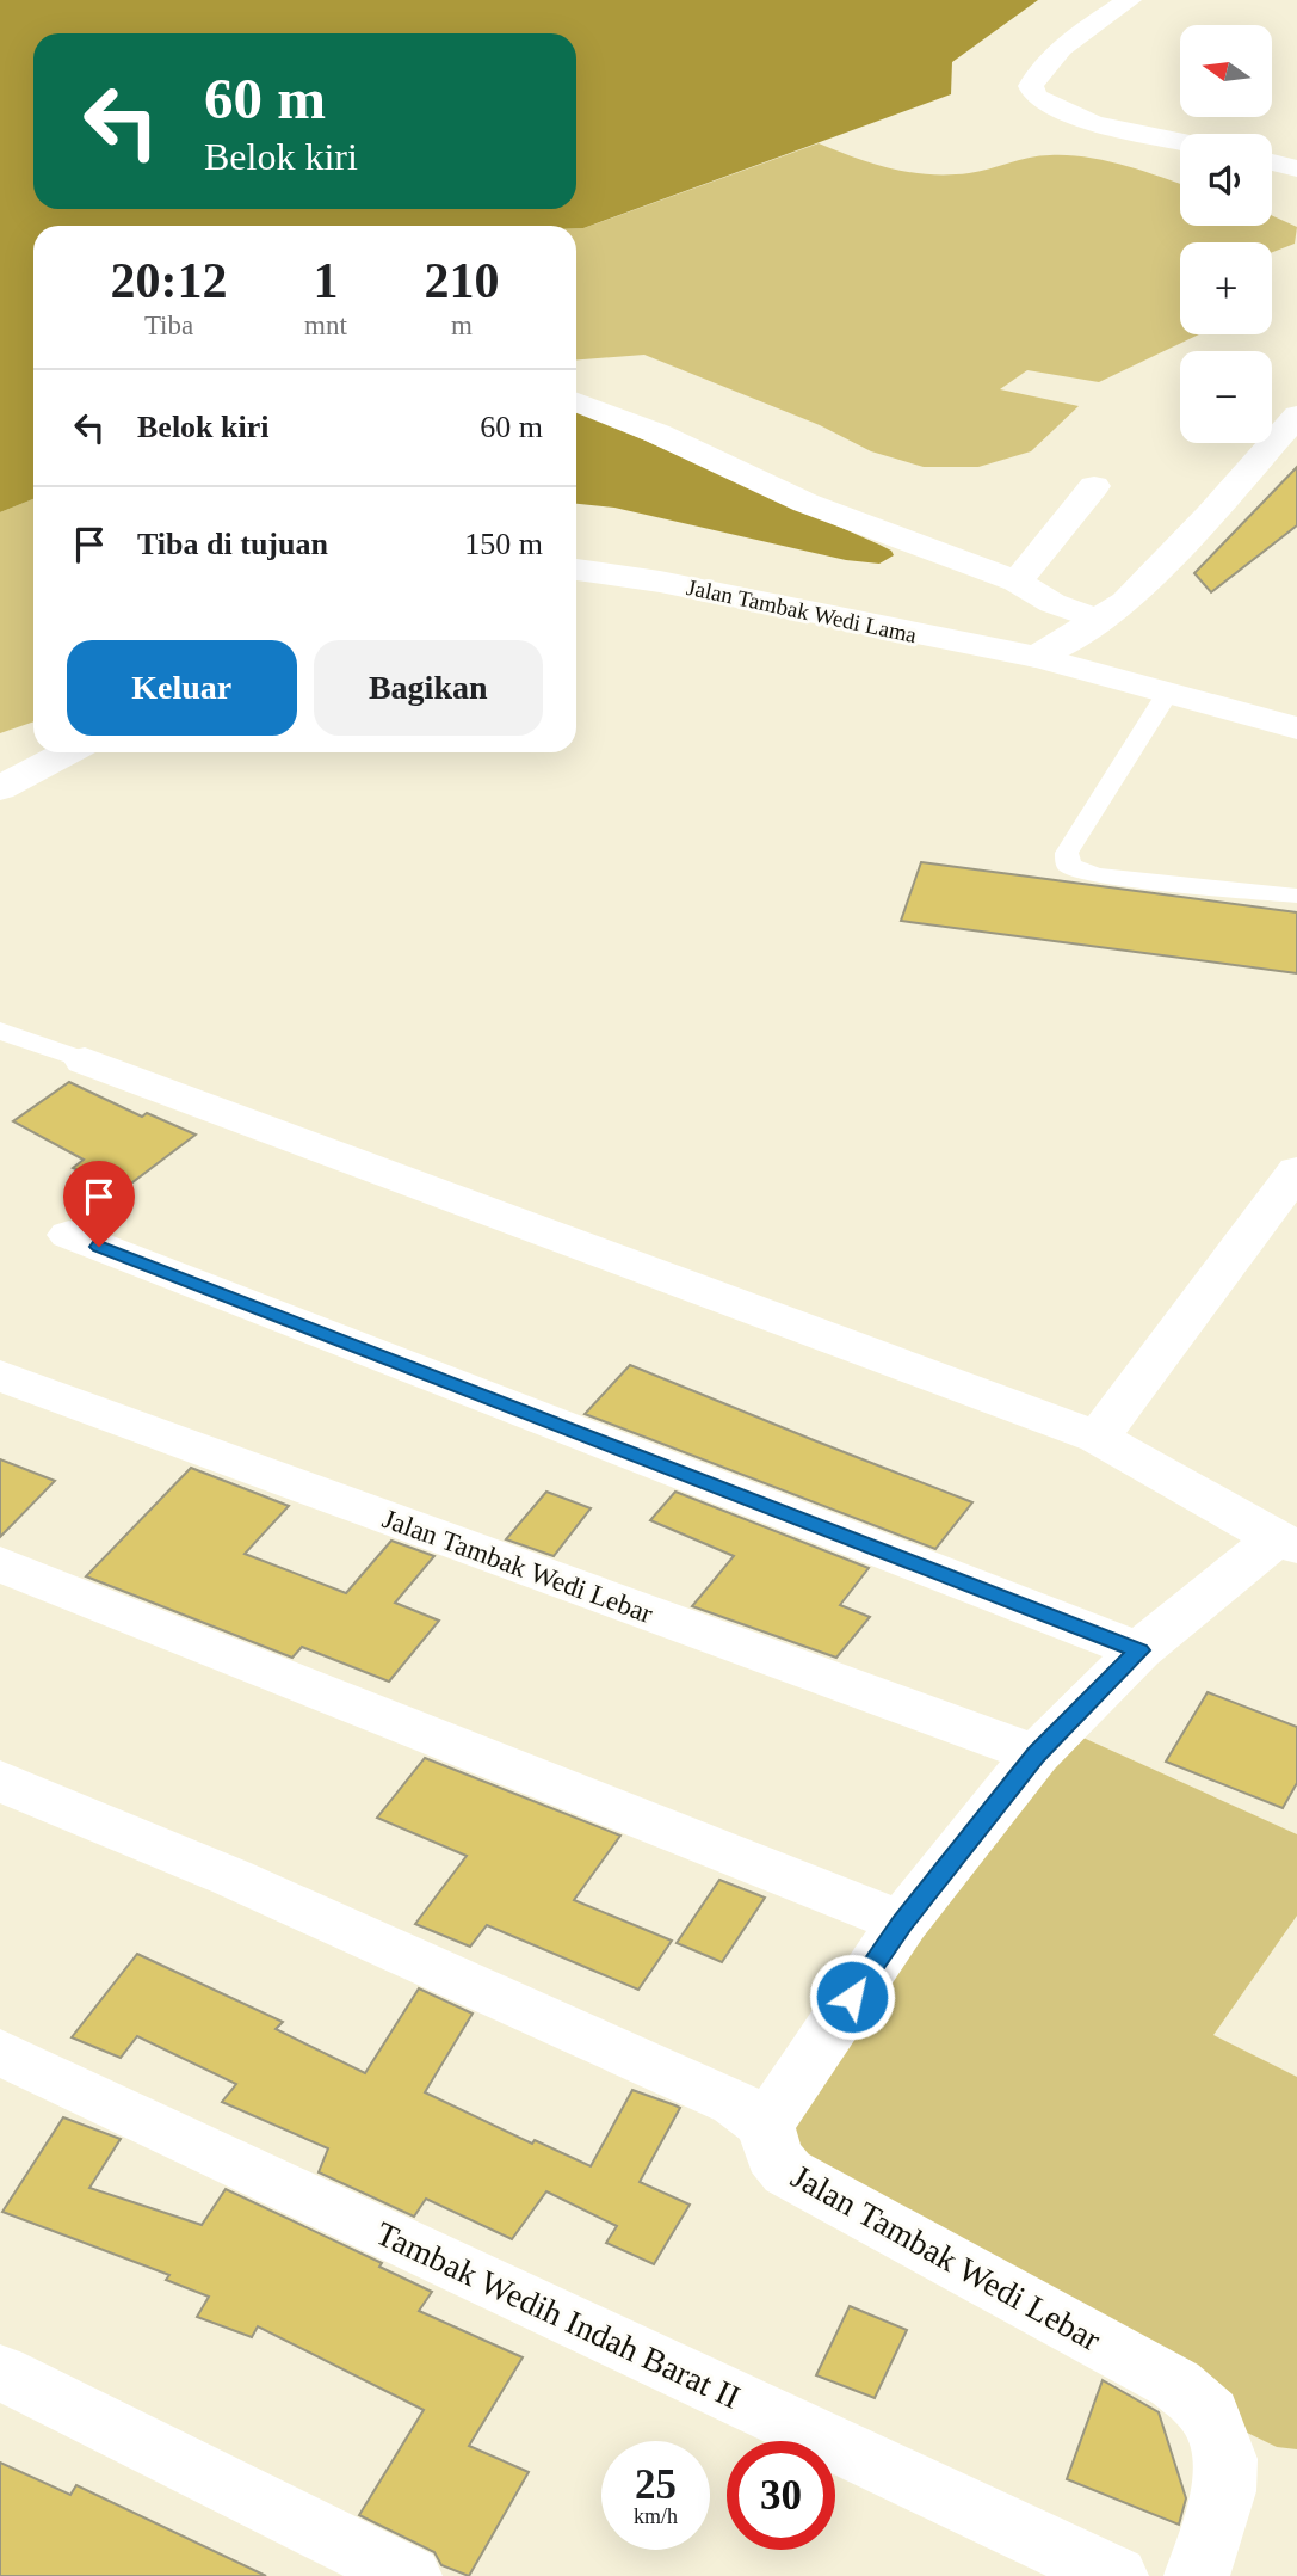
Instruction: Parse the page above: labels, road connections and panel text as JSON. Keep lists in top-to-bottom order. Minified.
{"streets":{"street":["Jalan Tambak Wedi Lama","Jalan Tambak Wedi Lebar","Tambak Wedih Indah Barat II"]},"north":"left","page":{"map_buttons":["+","−"],"turn":["60 m","Belok kiri"],"eta":["20:12","Tiba","1","mnt","210","m"],"list":[{"name":"Belok kiri","value":"60 m"},{"name":"Tiba di tujuan","value":"150 m"}],"buttons":["Keluar","Bagikan"],"speed":"25 km/h","limit":"30"}}
